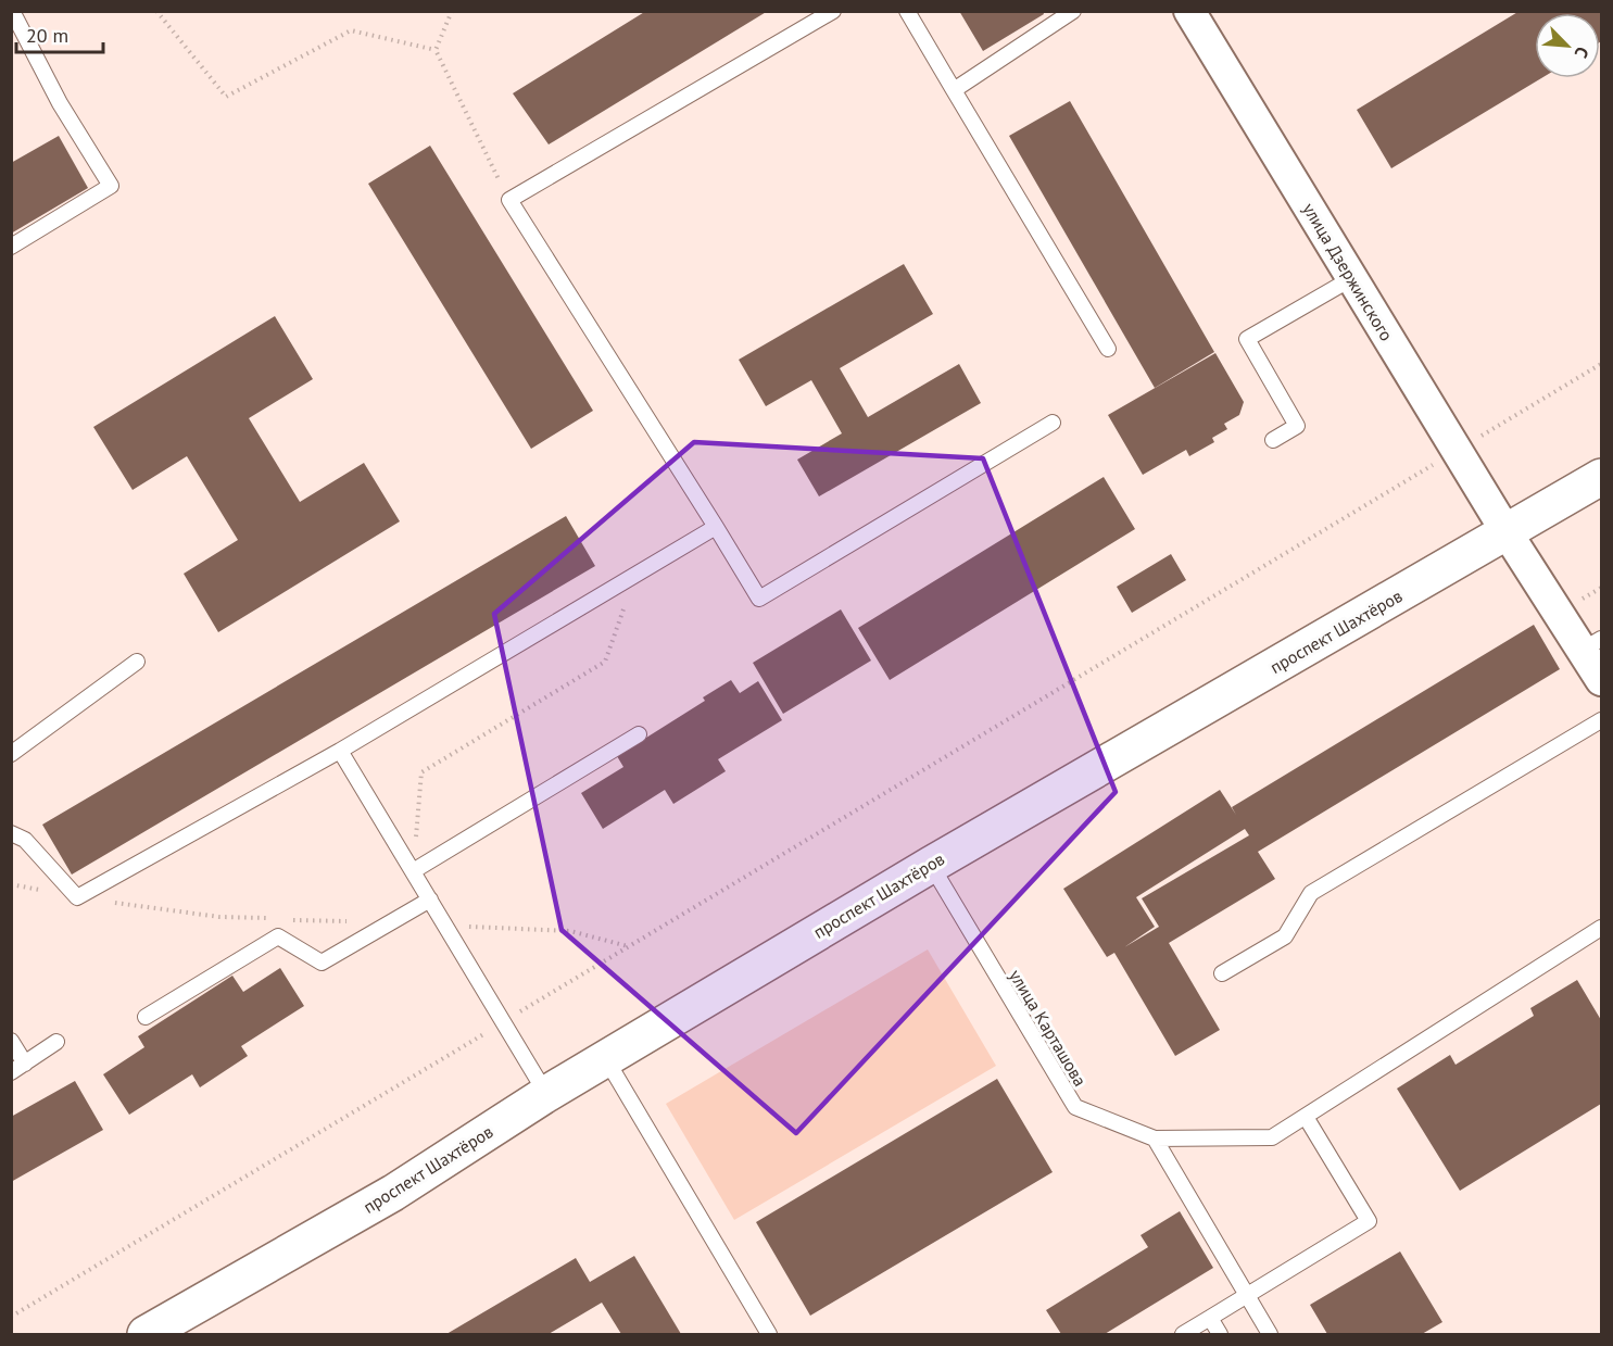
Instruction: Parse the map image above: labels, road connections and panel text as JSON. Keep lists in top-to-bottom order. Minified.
{"streets":{"main road":["проспект Шахтёров"],"street":["улица Дзержинского"],"lane":["улица Карташова"]},"crossings":[["улица Дзержинского","проспект Шахтёров"],["проспект Шахтёров","улица Карташова"]],"scale_bar":"20 m","north":"bottom right"}
